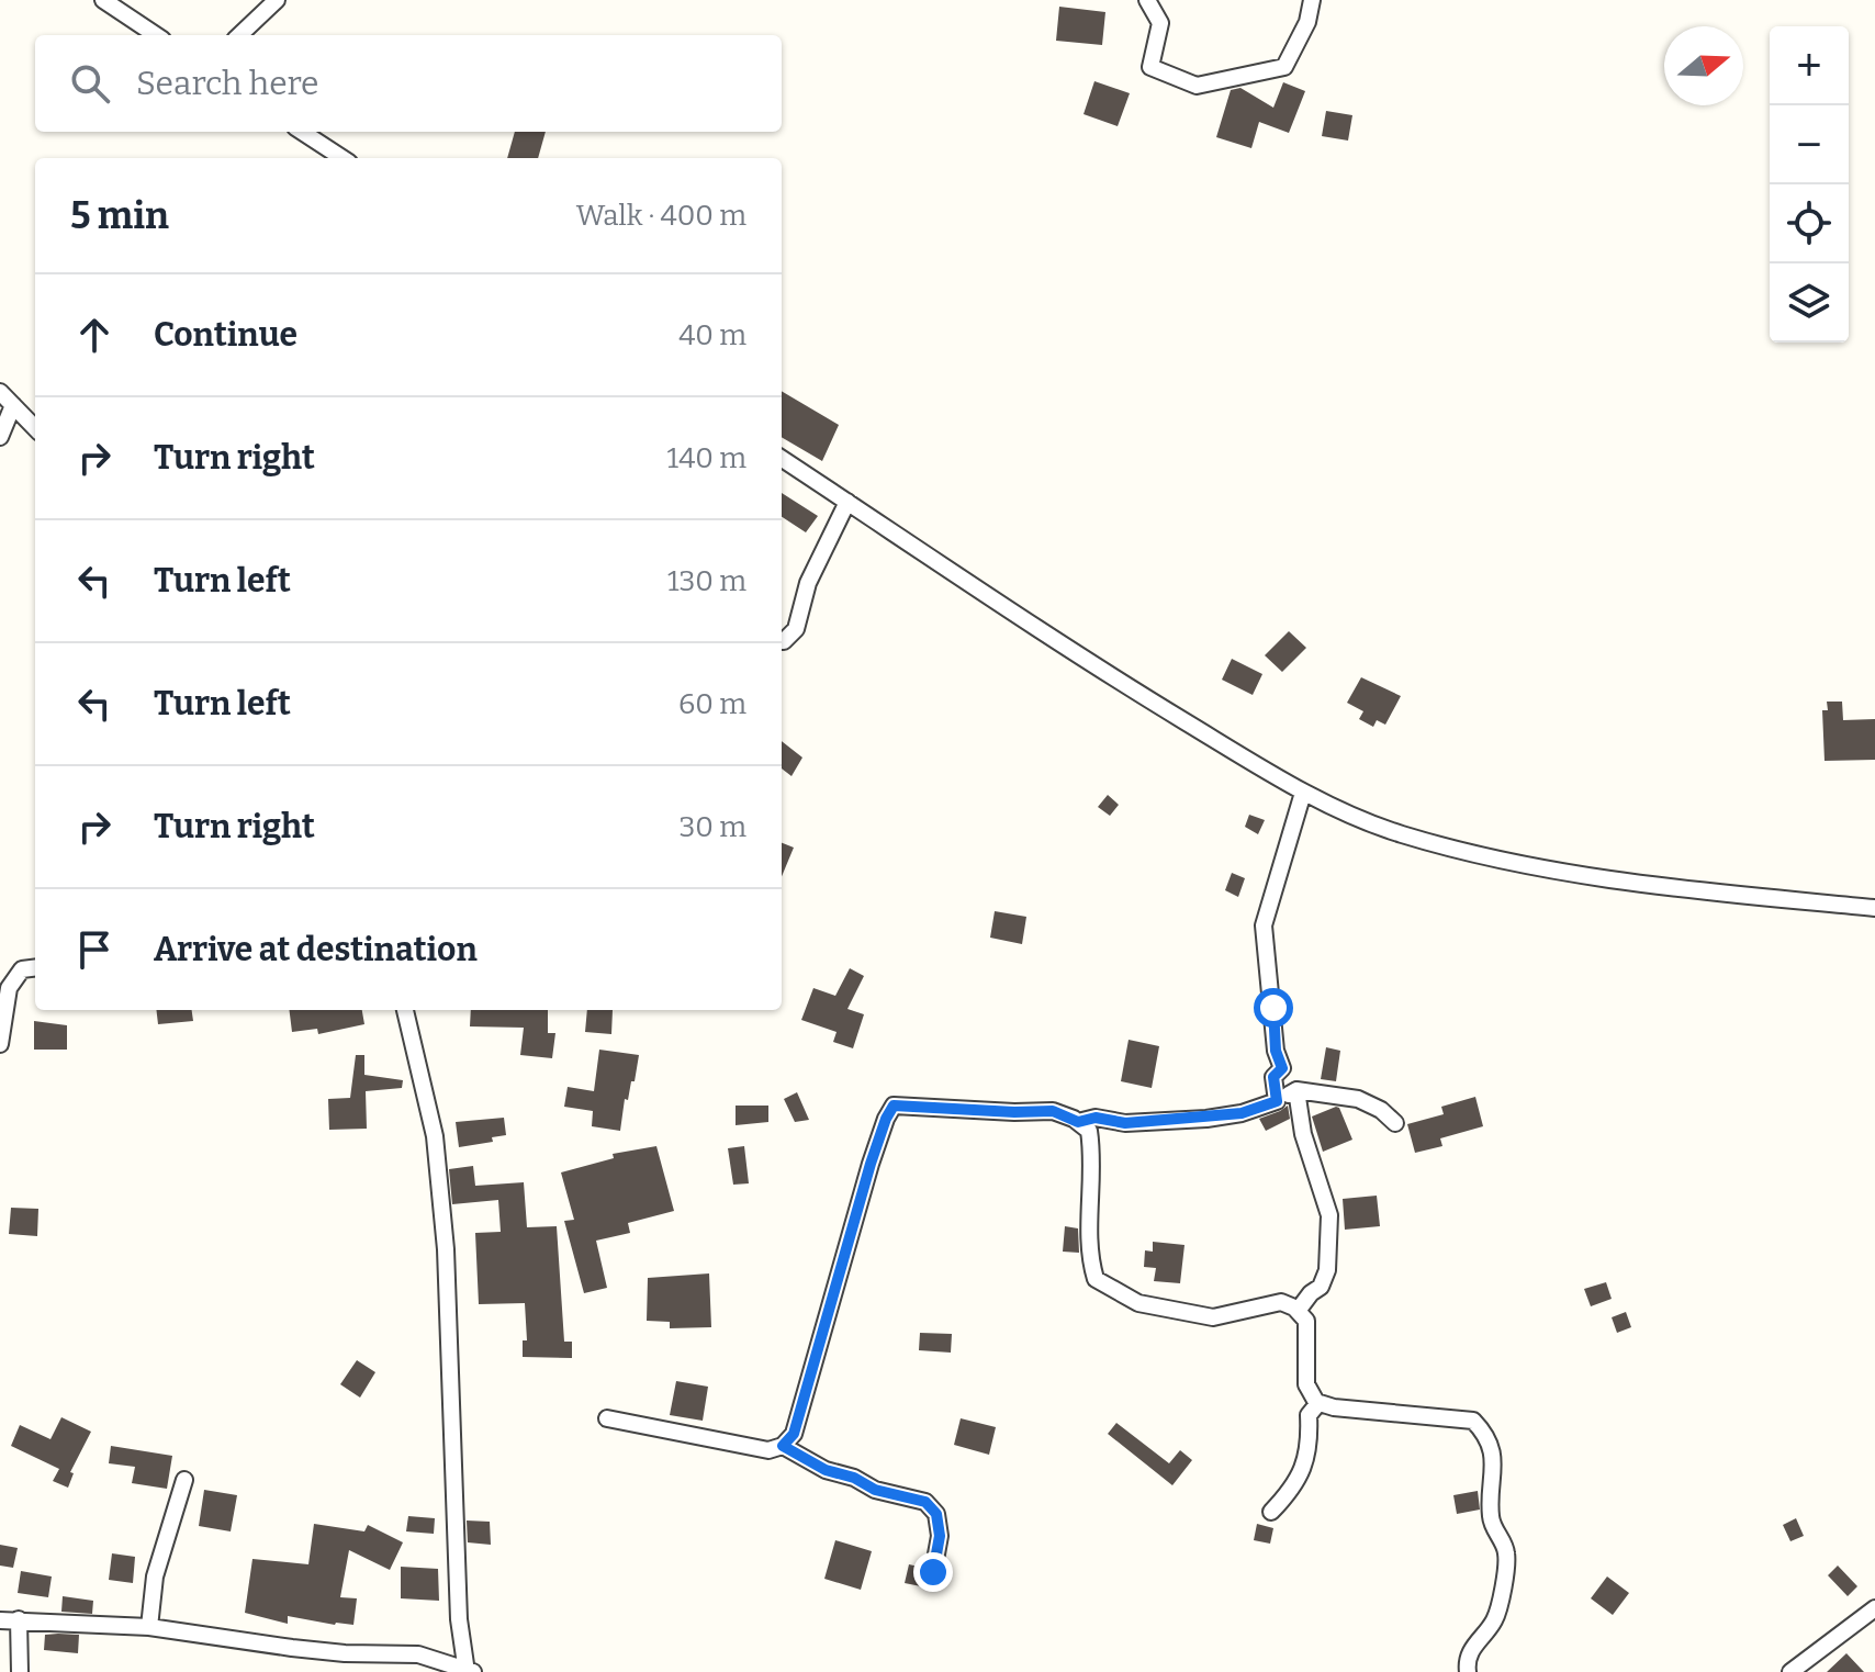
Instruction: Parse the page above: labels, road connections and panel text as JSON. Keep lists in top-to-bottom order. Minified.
{"north":"right","page":{"map_buttons":["+","−"],"search":"Search here","heading":["5 min","Walk · 400 m"],"list":[["Continue","40 m"],["Turn right","140 m"],["Turn left","130 m"],["Turn left","60 m"],["Turn right","30 m"],"Arrive at destination"]}}
